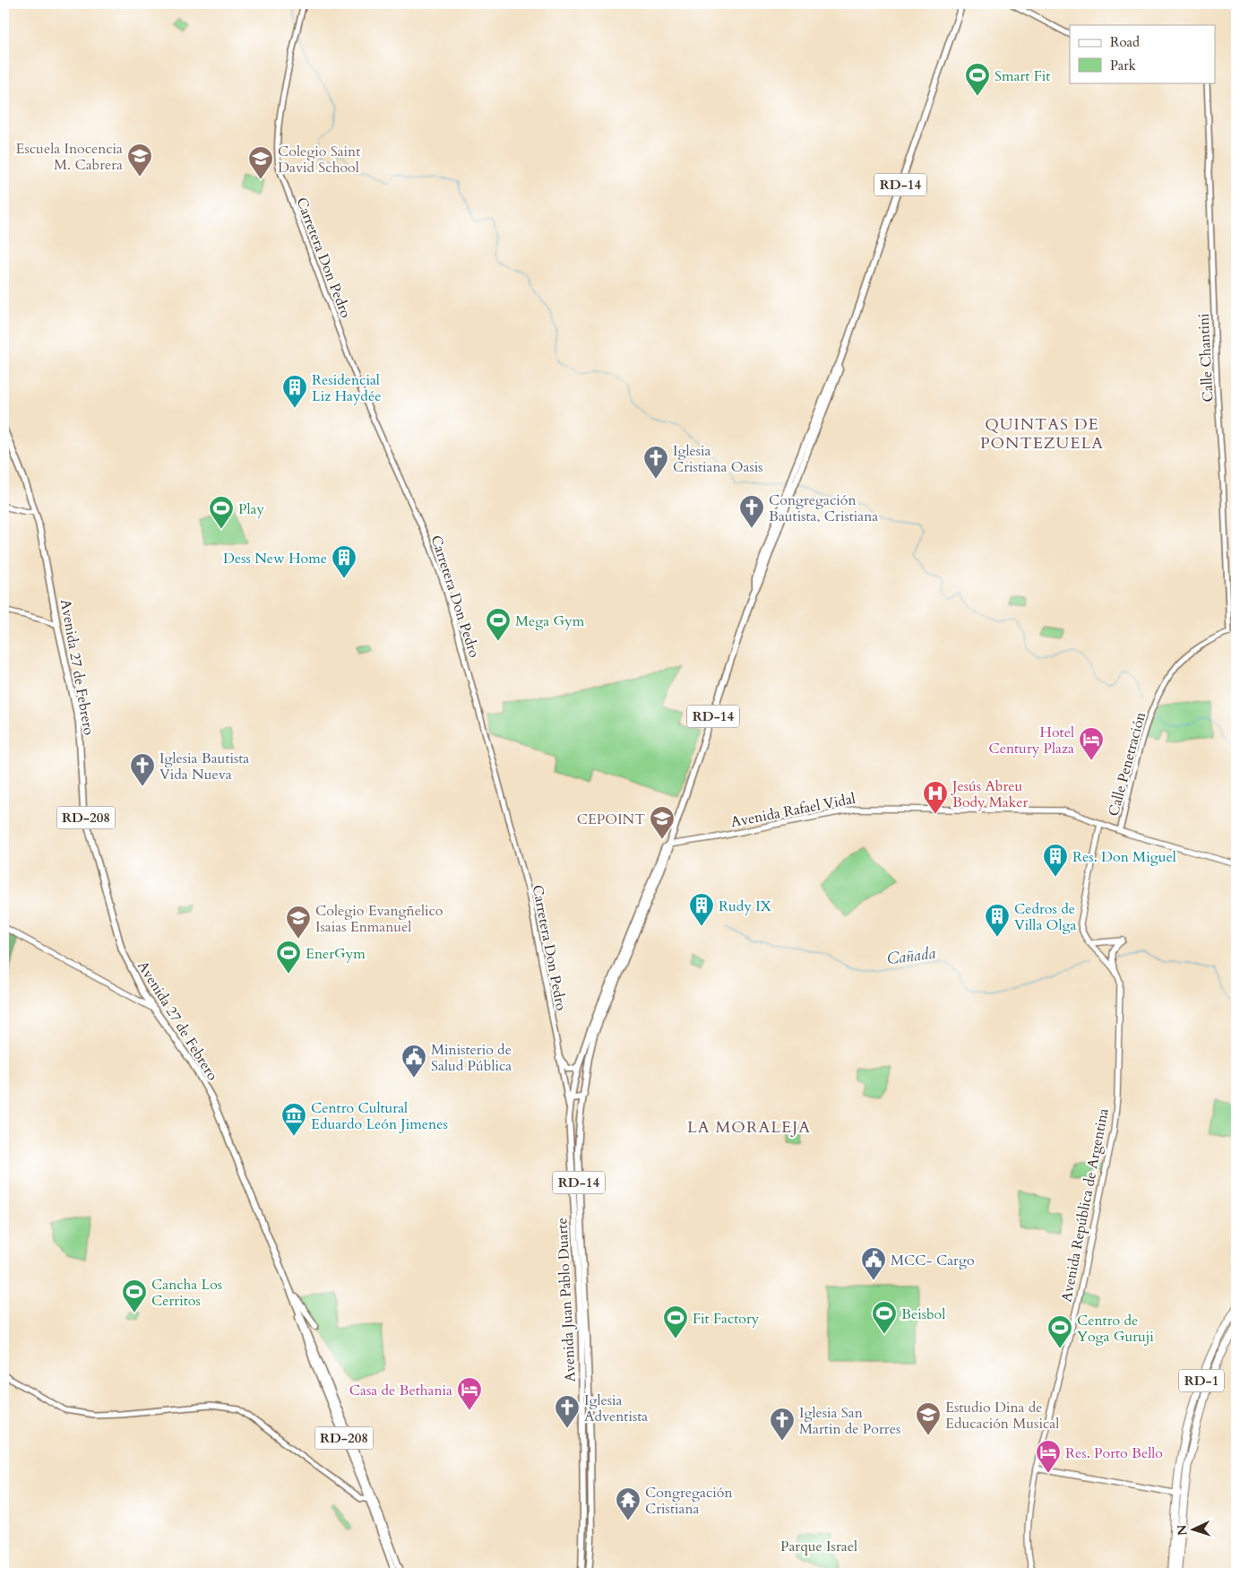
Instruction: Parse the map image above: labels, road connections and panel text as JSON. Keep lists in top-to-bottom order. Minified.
{"streets":{"highway":["RD-1"],"main road":["RD-14","Avenida 27 de Febrero","Avenida Rafael Vidal","RD-208","Avenida República de Argentina","Avenida Juan Pablo Duarte"],"street":["Carretera Don Pedro","Calle Chantini","Calle Penetración"]},"crossings":[["RD-14","Avenida Rafael Vidal"],["RD-14","Avenida Juan Pablo Duarte"],["Carretera Don Pedro","Avenida Juan Pablo Duarte"],["Calle Chantini","Calle Penetración"],["Calle Penetración","Avenida Rafael Vidal"]],"districts":["QUINTAS DE PONTEZUELA","LA MORALEJA"],"water":["Cañada"],"parks":["Parque Israel"],"places":{"sports":["Smart Fit","Play","Mega Gym","EnerGym","Cancha Los Cerritos","Beisbol","Fit Factory","Centro de Yoga Guruji"],"school or university":["Escuela Inocencia M. Cabrera","Colegio Saint David School","CEPOINT","Colegio Evangñelico Isaias Enmanuel","Estudio Dina de Educación Musical"],"building":["Residencial Liz Haydée","Dess New Home","Res. Don Miguel","Rudy IX","Cedros de Villa Olga"],"church":["Iglesia Cristiana Oasis","Congregación Bautista, Cristiana","Iglesia Bautista Vida Nueva","Iglesia Adventista","Iglesia San Martin de Porres"],"hotel":["Hotel Century Plaza","Casa de Bethania","Res. Porto Bello"],"hospital":["Jesús Abreu Body Maker"],"public building":["Ministerio de Salud Pública","MCC- Cargo"],"museum":["Centro Cultural Eduardo León Jimenes"],"temple":["Congregación Cristiana"]},"legend":["Road","Park"],"north":"left"}
